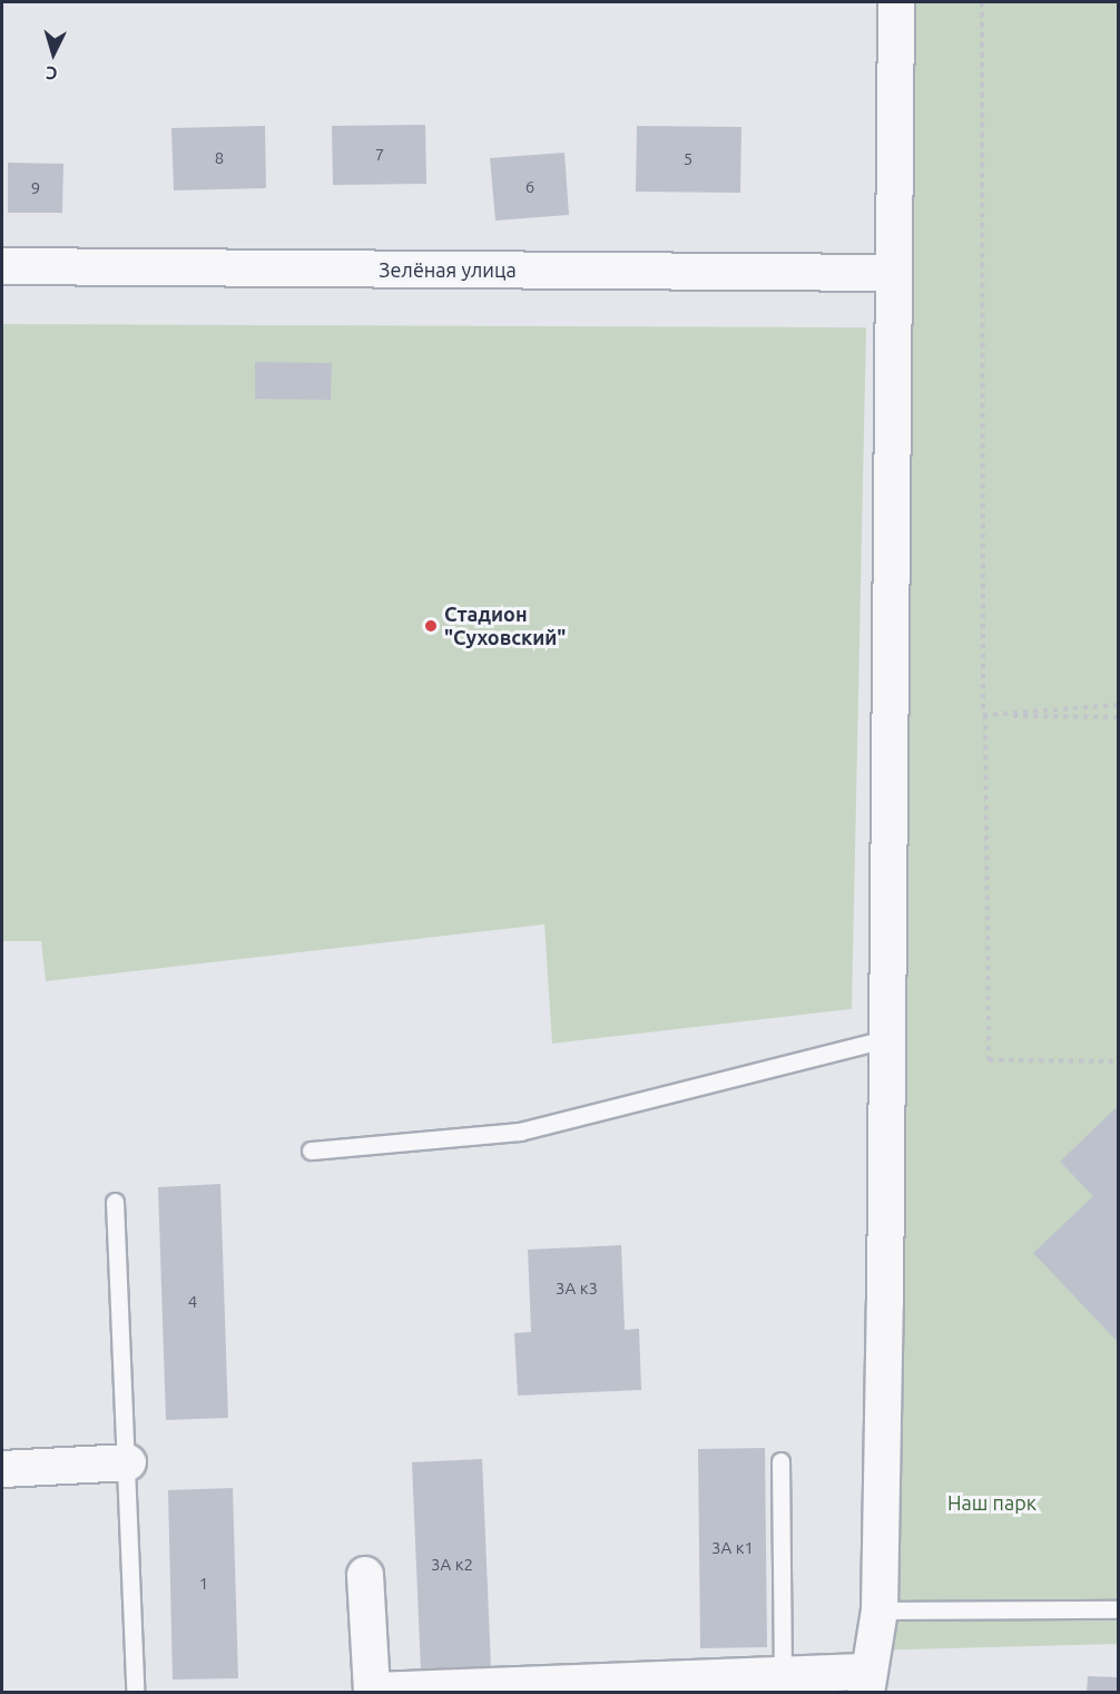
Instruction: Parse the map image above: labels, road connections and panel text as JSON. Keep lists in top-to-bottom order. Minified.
{"streets":{"street":["Зелёная улица"]},"parks":["Наш парк"],"places":["Стадион \"Суховский\""],"house_numbers":["7","8","5","6","9","3А к3","4","3А к1","3А к2","1"],"north":"bottom"}
